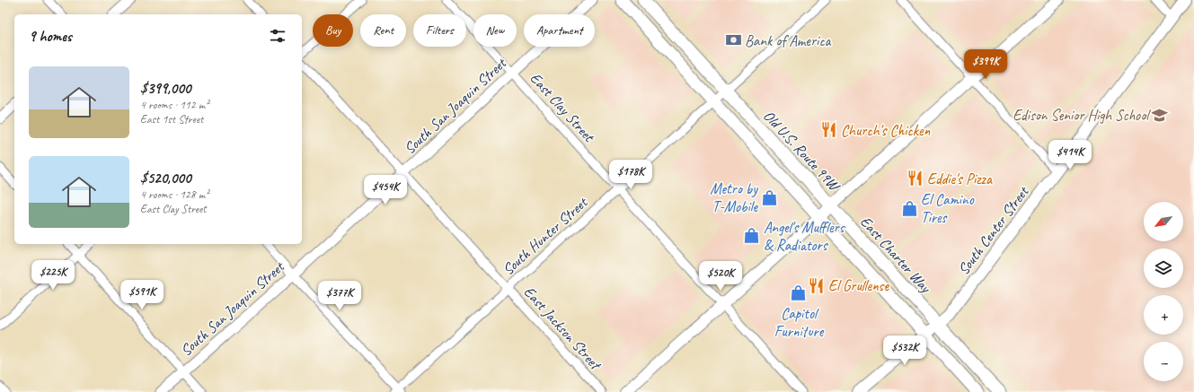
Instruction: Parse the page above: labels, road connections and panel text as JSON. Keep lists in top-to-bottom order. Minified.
{"streets":{"main road":["Old U.S. Route 99W","South Center Street","East Charter Way"],"street":["South San Joaquin Street","East Clay Street","South Hunter Street","East Jackson Street"]},"crossings":[["South San Joaquin Street","East Clay Street"],["South San Joaquin Street","East Jackson Street"],["East Clay Street","South Hunter Street"],["Old U.S. Route 99W","South Hunter Street"],["Old U.S. Route 99W","East Charter Way"],["South Center Street","East Charter Way"],["South Hunter Street","East Jackson Street"]],"places":{"bank":["Bank of America"],"school or university":["Edison Senior High School"],"restaurant":["Church's Chicken","Eddie's Pizza","El Grullense"],"shop":["Metro by T-Mobile","El Camino Tires","Angel's Mufflers & Radiators","Capitol Furniture"]},"north":"bottom left","page":{"chip":["Buy","Rent","Filters","New","Apartment"],"heading":"9 homes","price":["$399K","$414K","$178K","$454K","$225K","$520K","$591K","$377K","$532K"],"list":[{"name":"$399,000","note":"4 rooms · 112 m² · East 1st Street"},{"name":"$520,000","note":"4 rooms · 128 m² · East Clay Street"}],"map_buttons":["+","−"]}}
